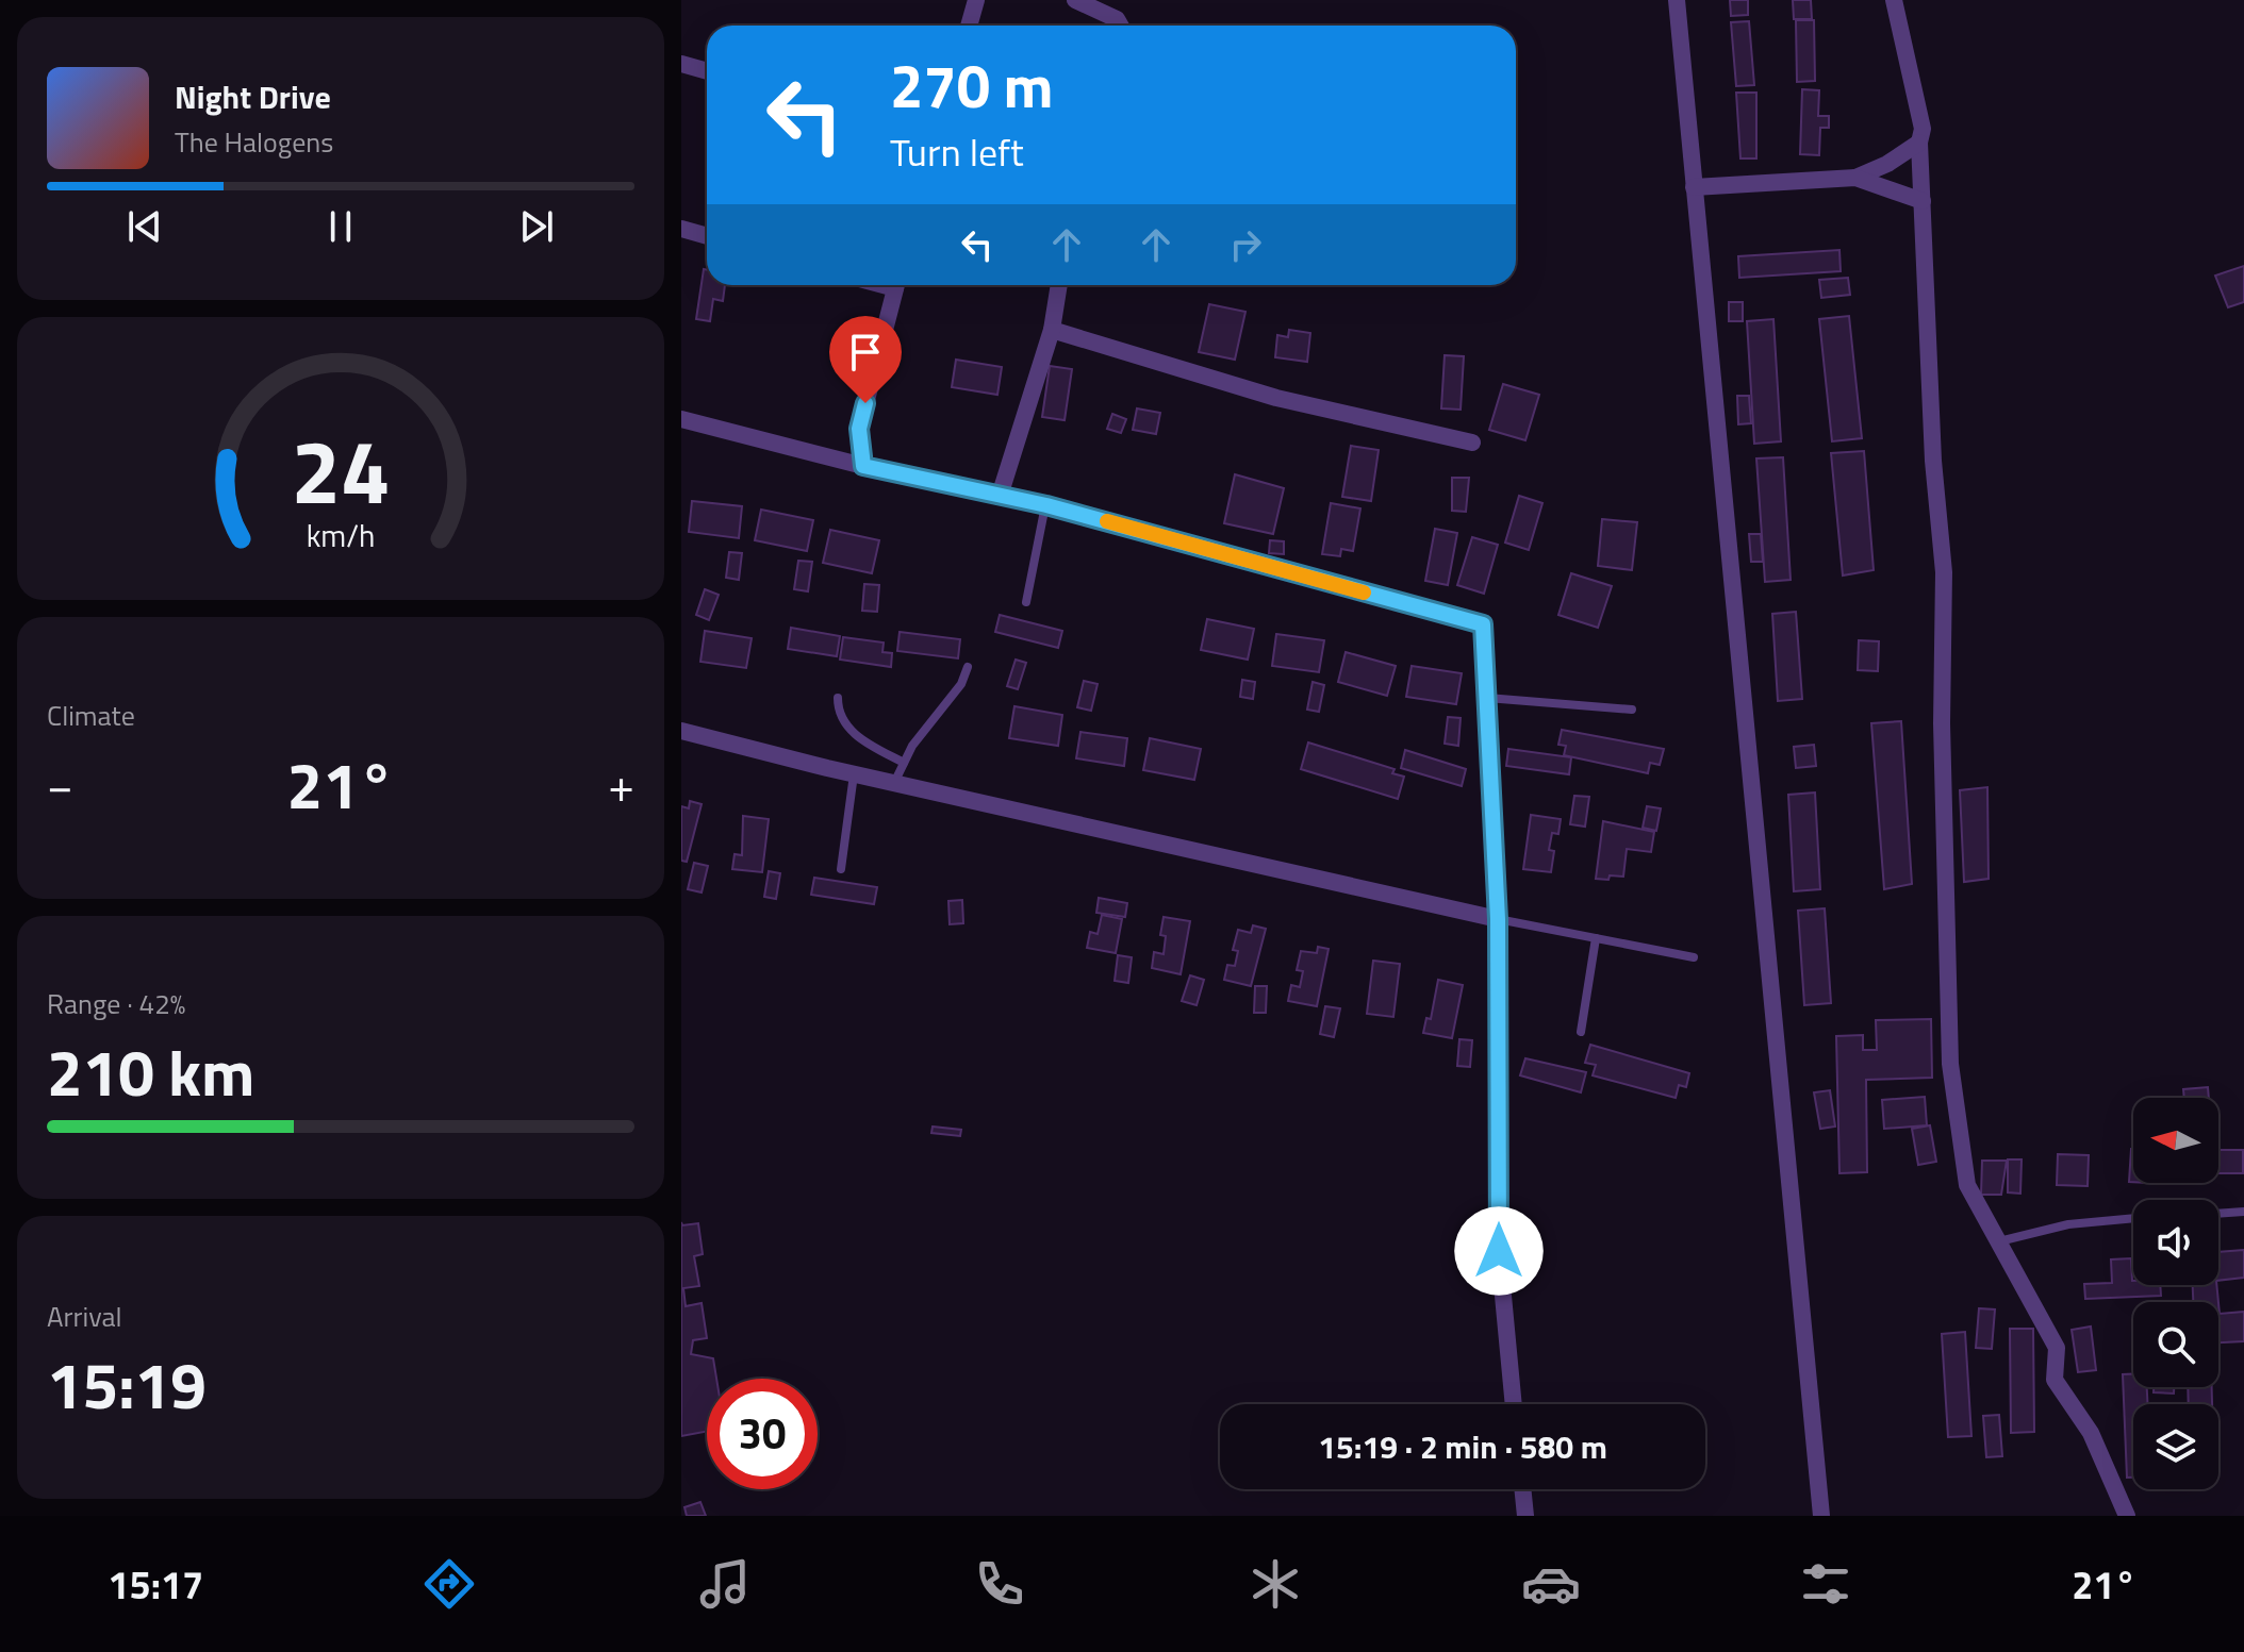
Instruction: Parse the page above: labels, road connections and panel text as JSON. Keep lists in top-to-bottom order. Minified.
{"north":"left","page":{"turn":["270 m","Turn left"],"song":["Night Drive","The Halogens"],"tile":["Climate",["Range · 42%","210 km"],["Arrival","15:19"]],"heat":["−","21°","+"],"limit":"30","trip":"15:19 · 2 min · 580 m","tabs":["15:17","21°"],"gauge":["24","km/h"]}}
